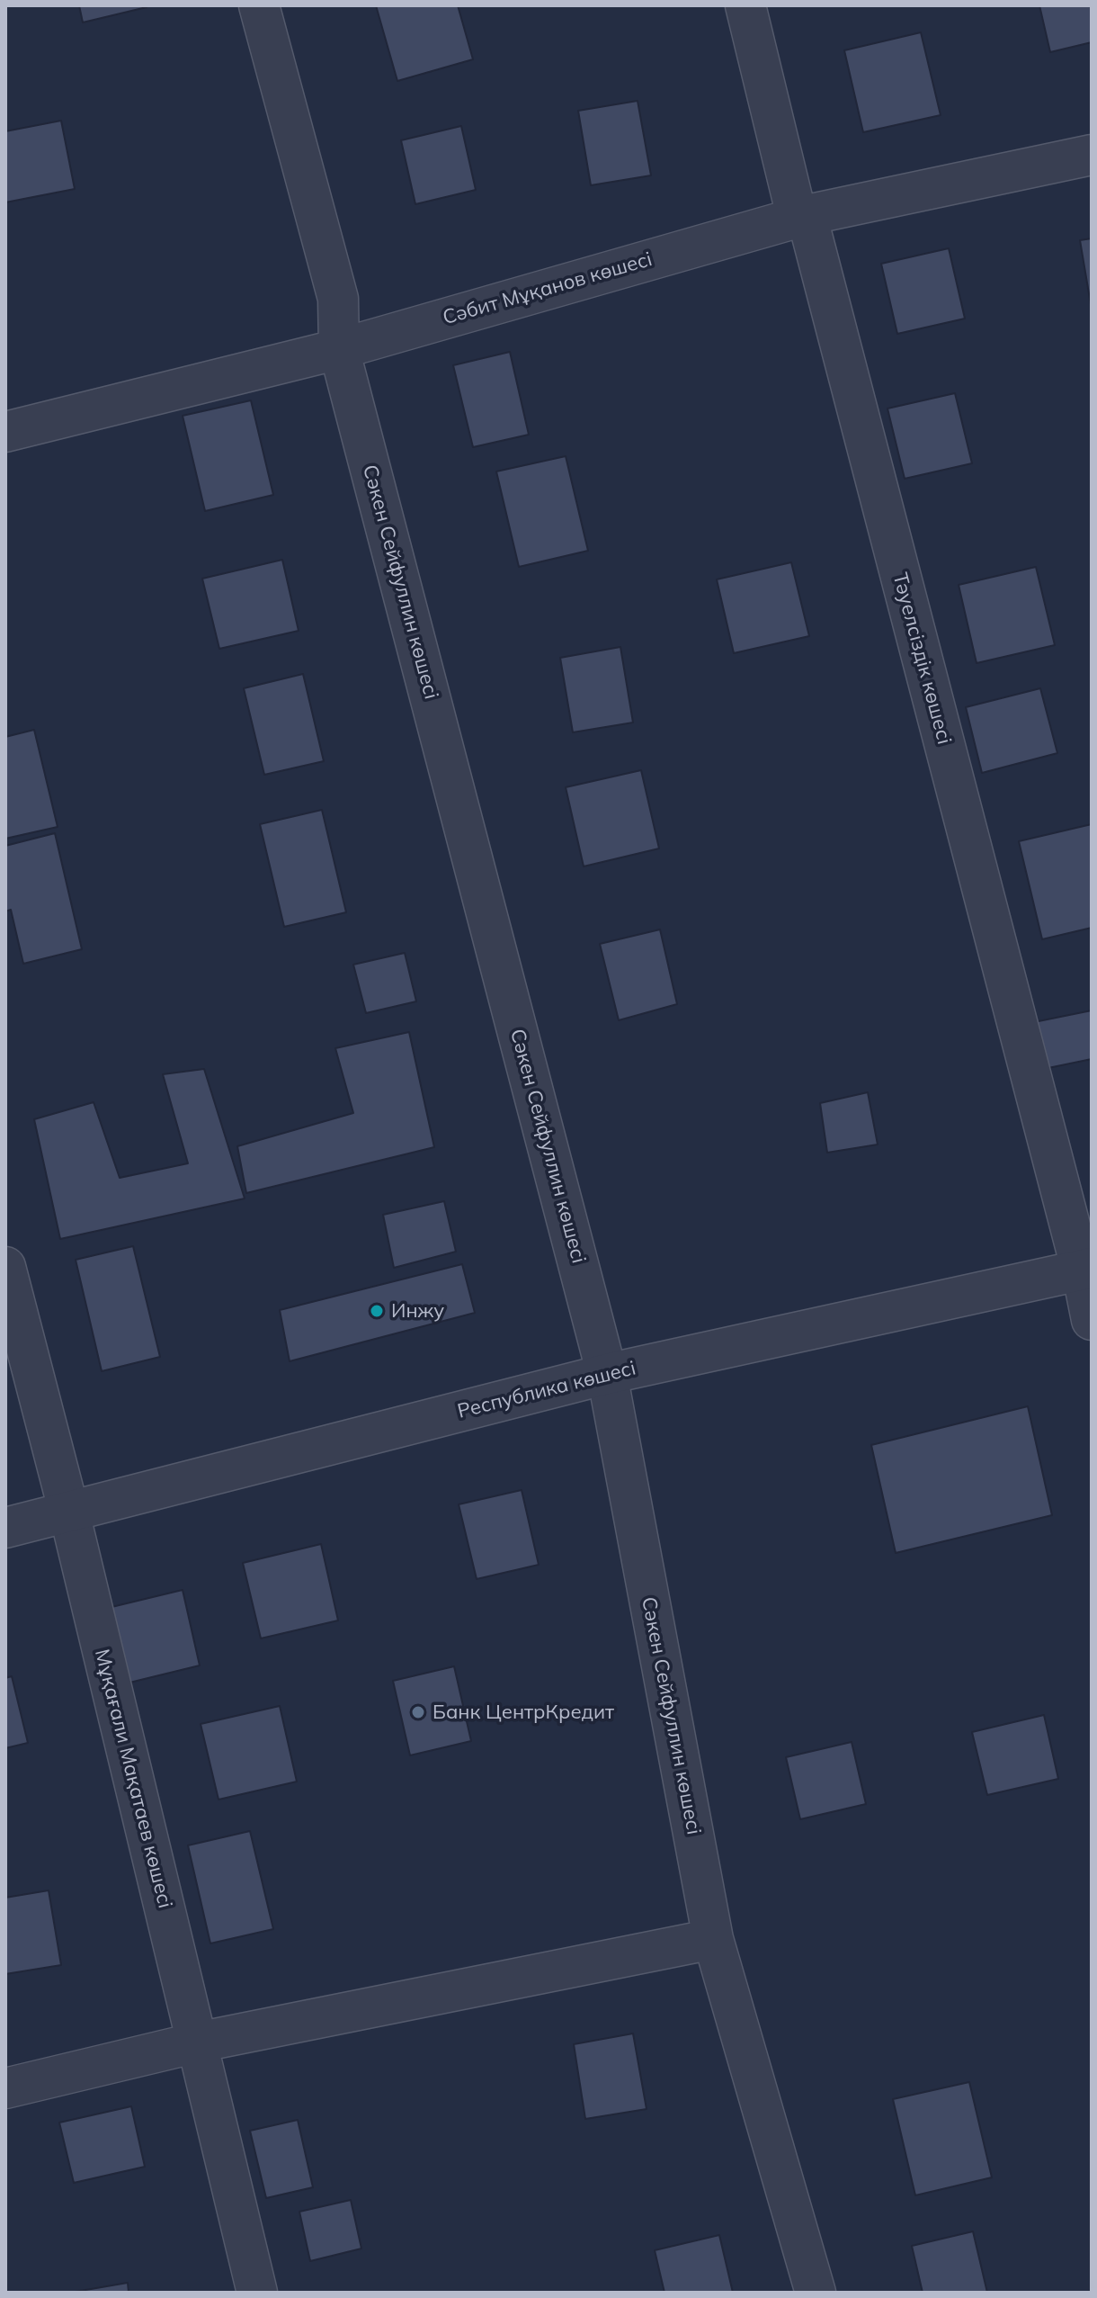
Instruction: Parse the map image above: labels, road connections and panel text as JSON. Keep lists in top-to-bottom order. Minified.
{"streets":{"street":["Сәбит Мұқанов көшесі","Сәкен Сейфуллин көшесі","Тәуелсіздік көшесі","Республика көшесі","Мұқағали Мақатаев көшесі"]},"crossings":[["Сәбит Мұқанов көшесі","Сәкен Сейфуллин көшесі"],["Сәбит Мұқанов көшесі","Тәуелсіздік көшесі"],["Сәкен Сейфуллин көшесі","Республика көшесі"],["Тәуелсіздік көшесі","Республика көшесі"],["Республика көшесі","Мұқағали Мақатаев көшесі"]],"places":["Инжу","Банк ЦентрКредит"]}
